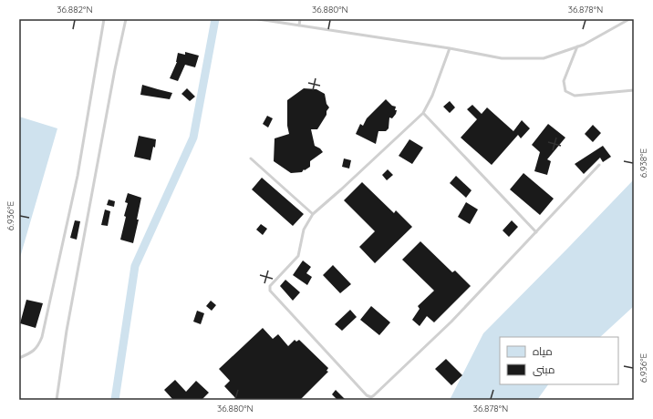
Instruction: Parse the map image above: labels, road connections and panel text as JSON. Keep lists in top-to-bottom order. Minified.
{"legend":["مياه","مبنى"],"coordinates":["36.882°N","36.880°N","36.878°N","6.938°E","6.936°E"]}
